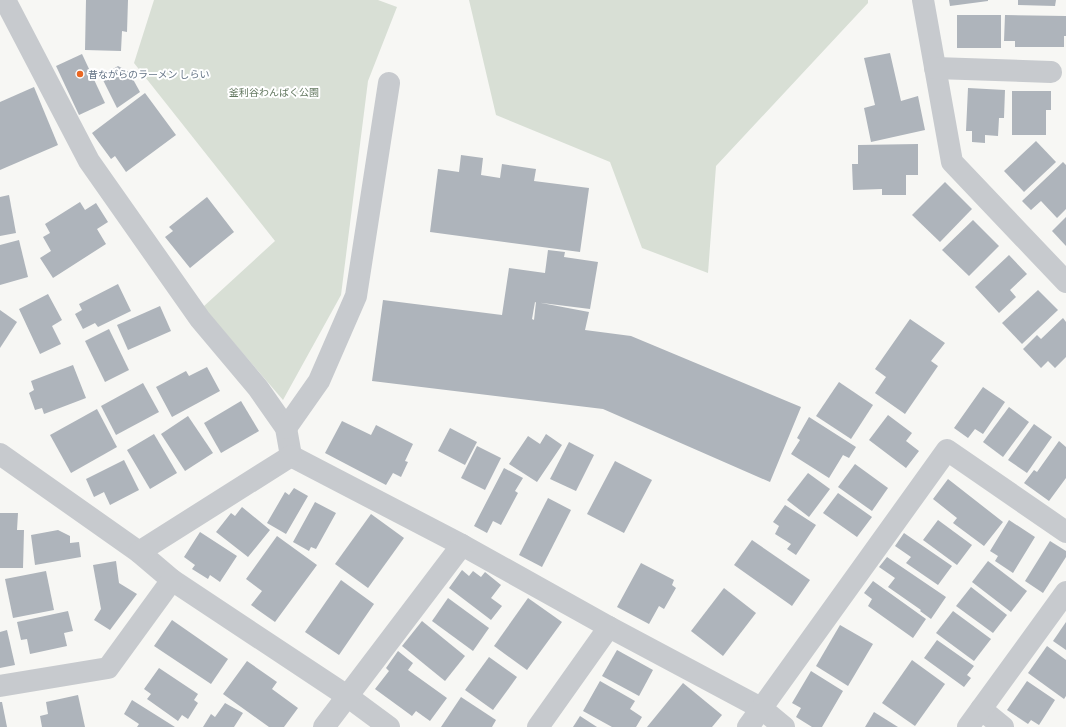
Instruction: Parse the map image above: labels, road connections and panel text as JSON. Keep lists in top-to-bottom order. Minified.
{"parks":["釜利谷わんぱく公園"],"places":["昔ながらのラーメン しらい"]}
